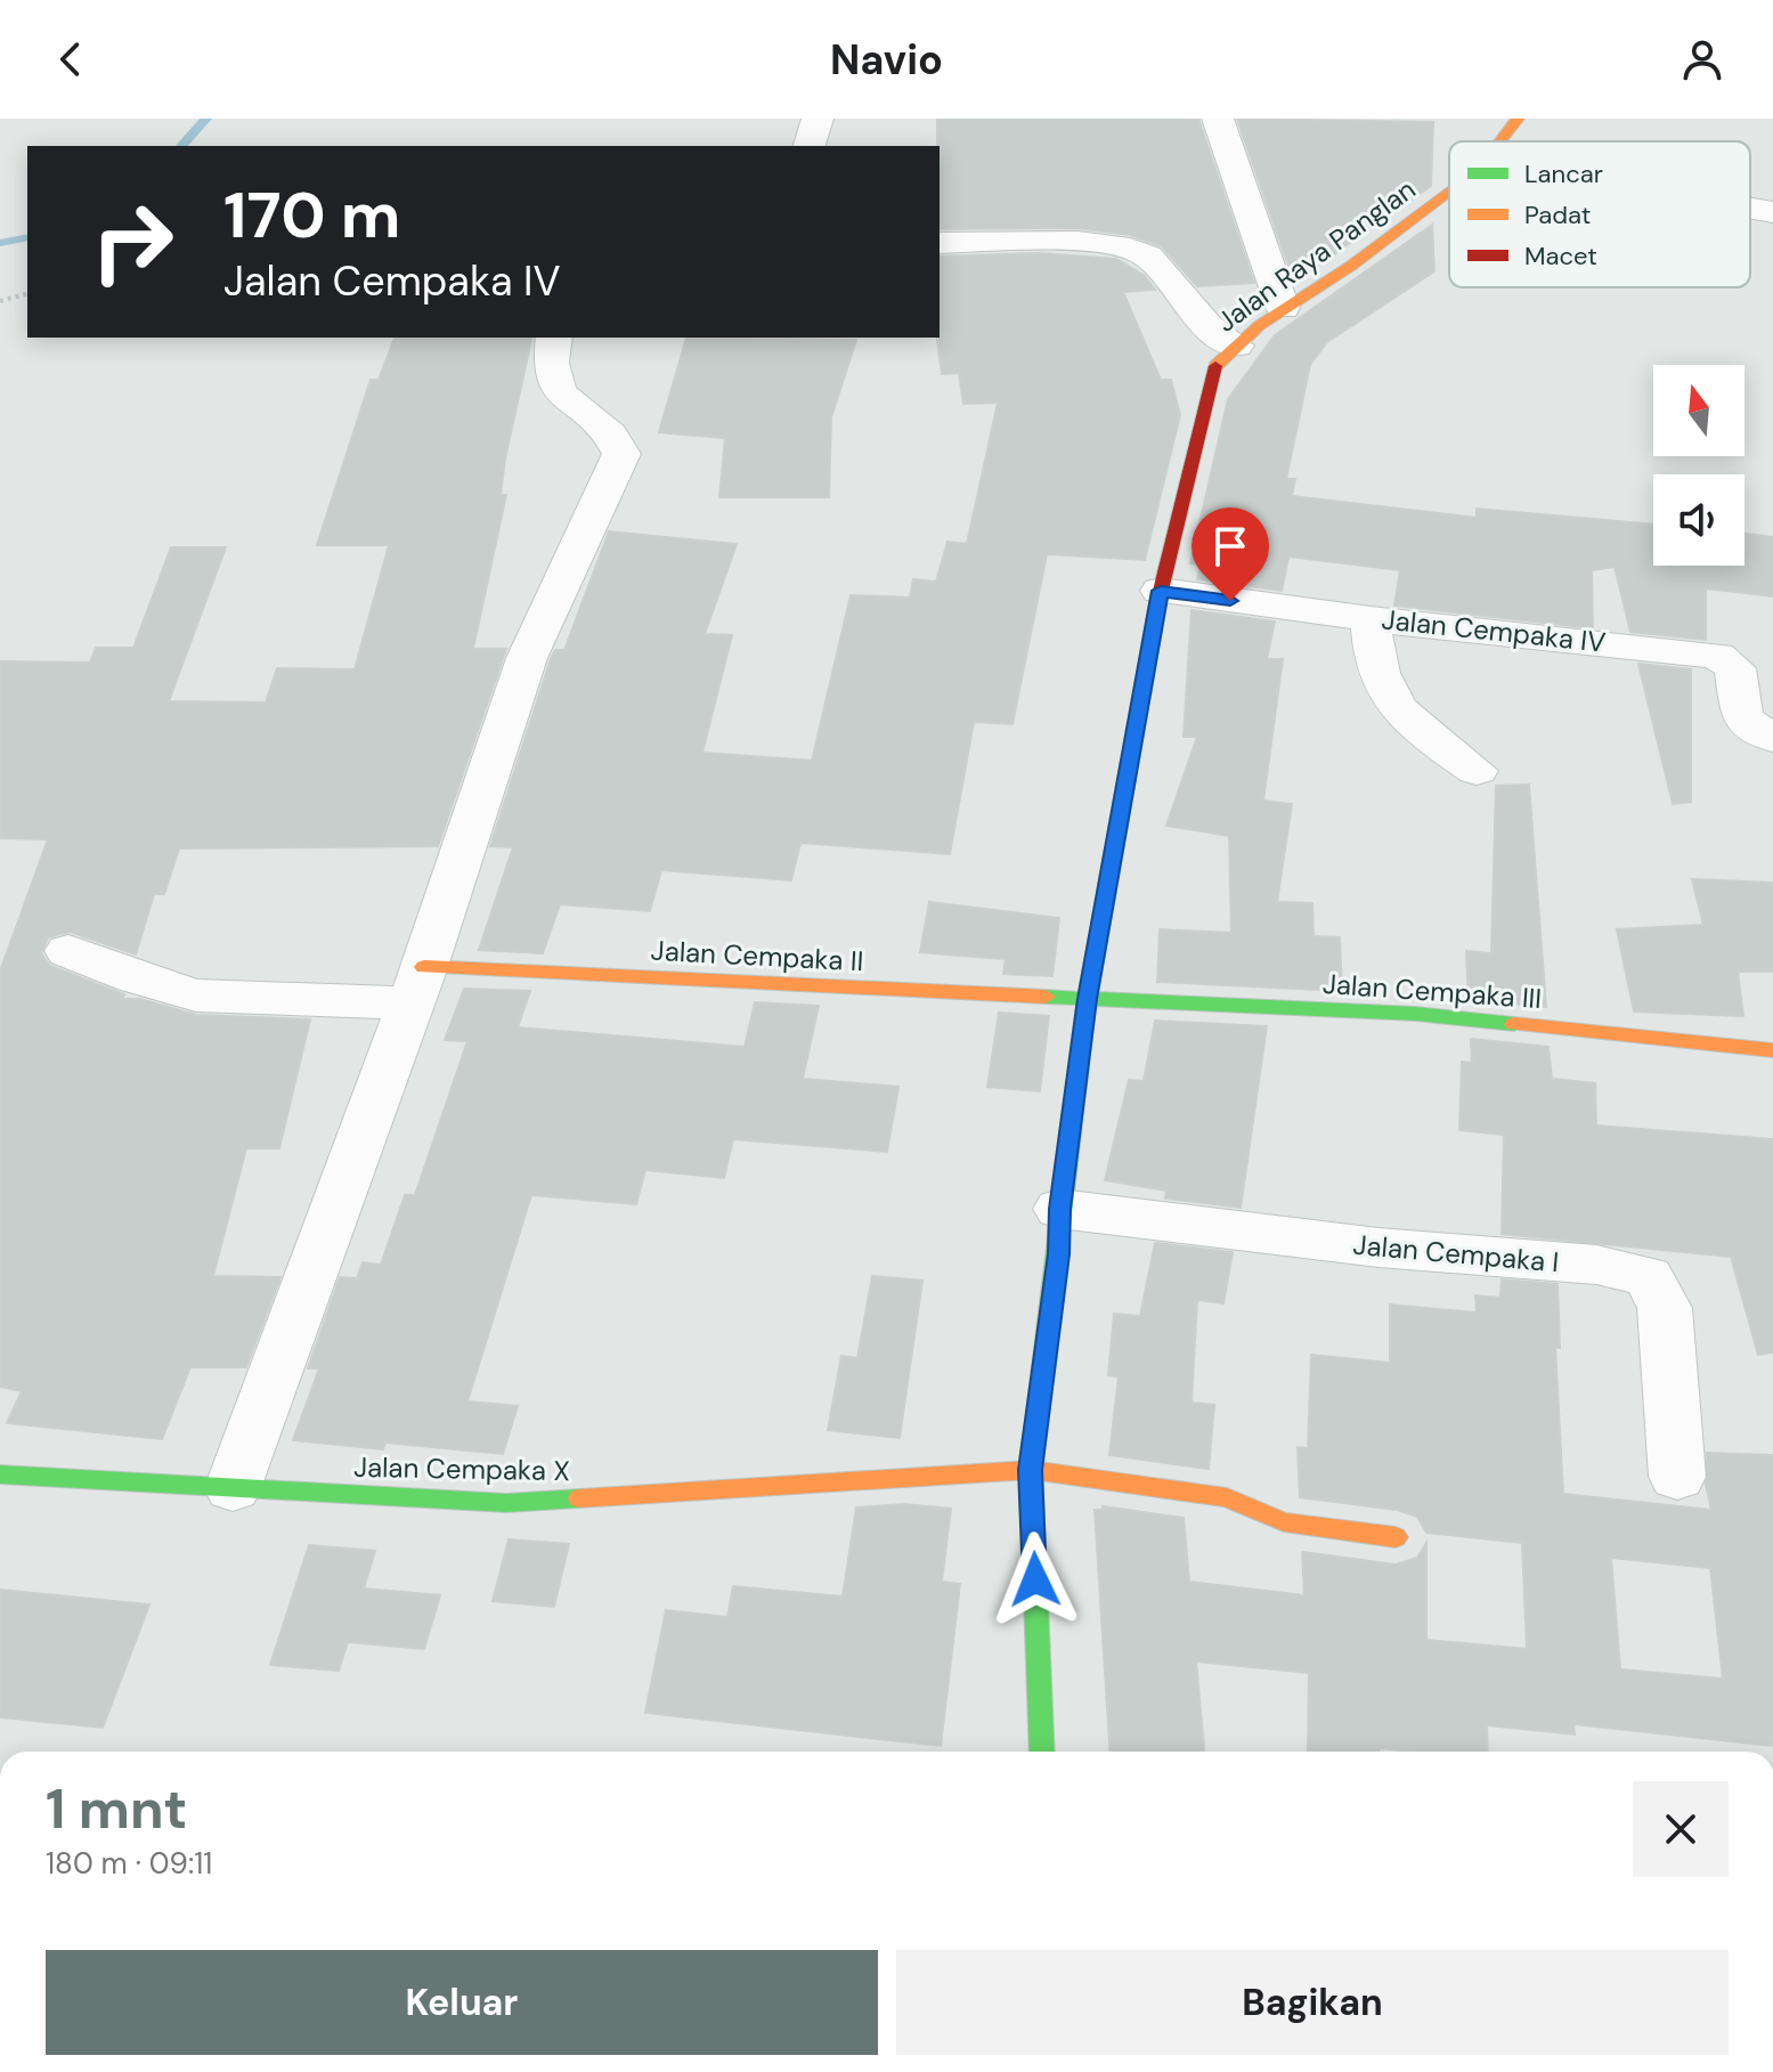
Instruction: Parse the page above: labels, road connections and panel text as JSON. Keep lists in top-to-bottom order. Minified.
{"streets":{"street":["Jalan Raya Panglan","Jalan Cempaka IV","Jalan Cempaka II","Jalan Cempaka III","Jalan Cempaka I","Jalan Cempaka X"]},"crossings":[["Jalan Raya Panglan","Jalan Cempaka IV"],["Jalan Raya Panglan","Jalan Cempaka II"],["Jalan Raya Panglan","Jalan Cempaka III"],["Jalan Raya Panglan","Jalan Cempaka I"],["Jalan Raya Panglan","Jalan Cempaka X"],["Jalan Cempaka II","Jalan Cempaka III"]],"legend":["Lancar","Padat","Macet"],"north":"top","page":{"header":"Navio","turn":["170 m","Jalan Cempaka IV"],"heading":["1 mnt","180 m · 09:11"],"buttons":["Keluar","Bagikan"]}}
